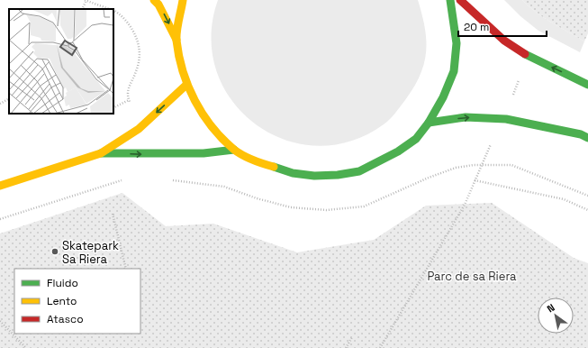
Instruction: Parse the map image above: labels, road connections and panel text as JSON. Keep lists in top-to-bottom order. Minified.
{"parks":["Parc de sa Riera"],"places":["Skatepark Sa Riera"],"legend":["Fluido","Lento","Atasco"],"scale_bar":"20 m","north":"top left"}
